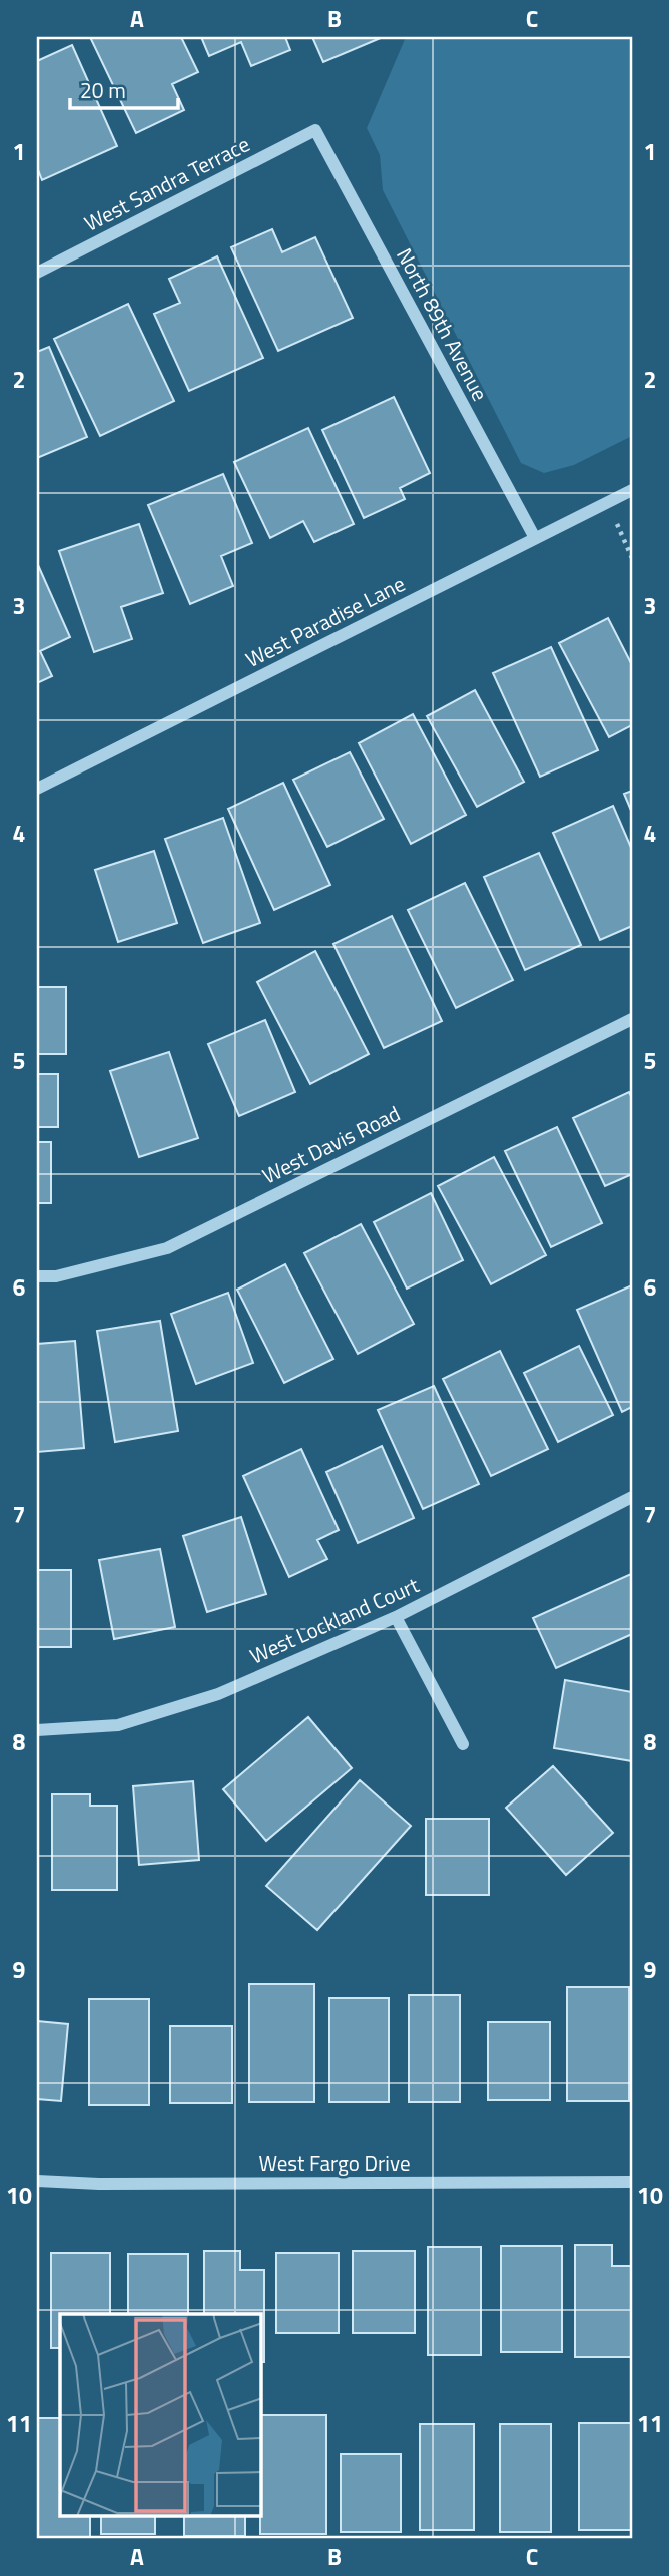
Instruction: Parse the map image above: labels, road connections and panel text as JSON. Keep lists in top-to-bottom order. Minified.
{"streets":{"street":["West Sandra Terrace","North 89th Avenue","West Paradise Lane","West Davis Road","West Lockland Court","West Fargo Drive"]},"crossings":[["West Sandra Terrace","North 89th Avenue"],["North 89th Avenue","West Paradise Lane"]],"scale_bar":"20 m","grid":{"columns":["A","B","C"],"rows":["1","2","3","4","5","6","7","8","9","10","11"]}}
